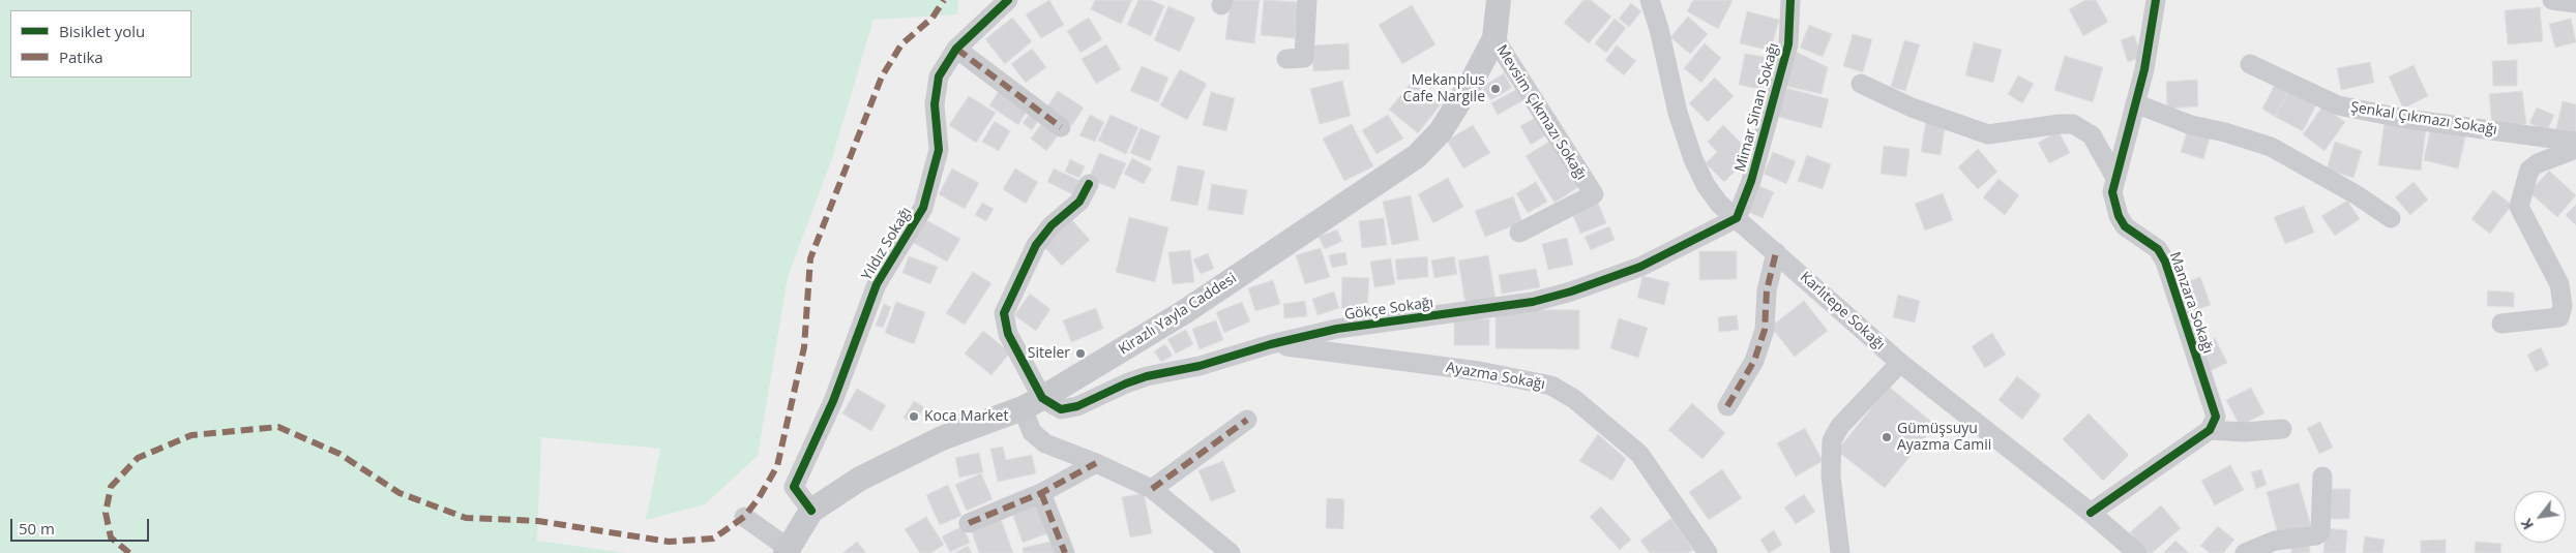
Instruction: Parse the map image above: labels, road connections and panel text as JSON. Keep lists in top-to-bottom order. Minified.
{"streets":{"main road":["Kirazlı Yayla Caddesi"],"street":["Mimar Sinan Sokağı","Mevsim Çıkmazı Sokağı","Şenkal Çıkmazı Sokağı","Yıldız Sokağı","Manzara Sokağı","Gökçe Sokağı","Karlıtepe Sokağı","Ayazma Sokağı"]},"crossings":[["Mimar Sinan Sokağı","Gökçe Sokağı"],["Mimar Sinan Sokağı","Karlıtepe Sokağı"],["Mevsim Çıkmazı Sokağı","Kirazlı Yayla Caddesi"],["Yıldız Sokağı","Kirazlı Yayla Caddesi"],["Gökçe Sokağı","Karlıtepe Sokağı"],["Gökçe Sokağı","Kirazlı Yayla Caddesi"],["Gökçe Sokağı","Ayazma Sokağı"]],"places":["Mekanplus Cafe Nargile","Siteler","Koca Market","Gümüşsuyu Ayazma Camii"],"legend":["Bisiklet yolu","Patika"],"scale_bar":"50 m","north":"bottom left"}
